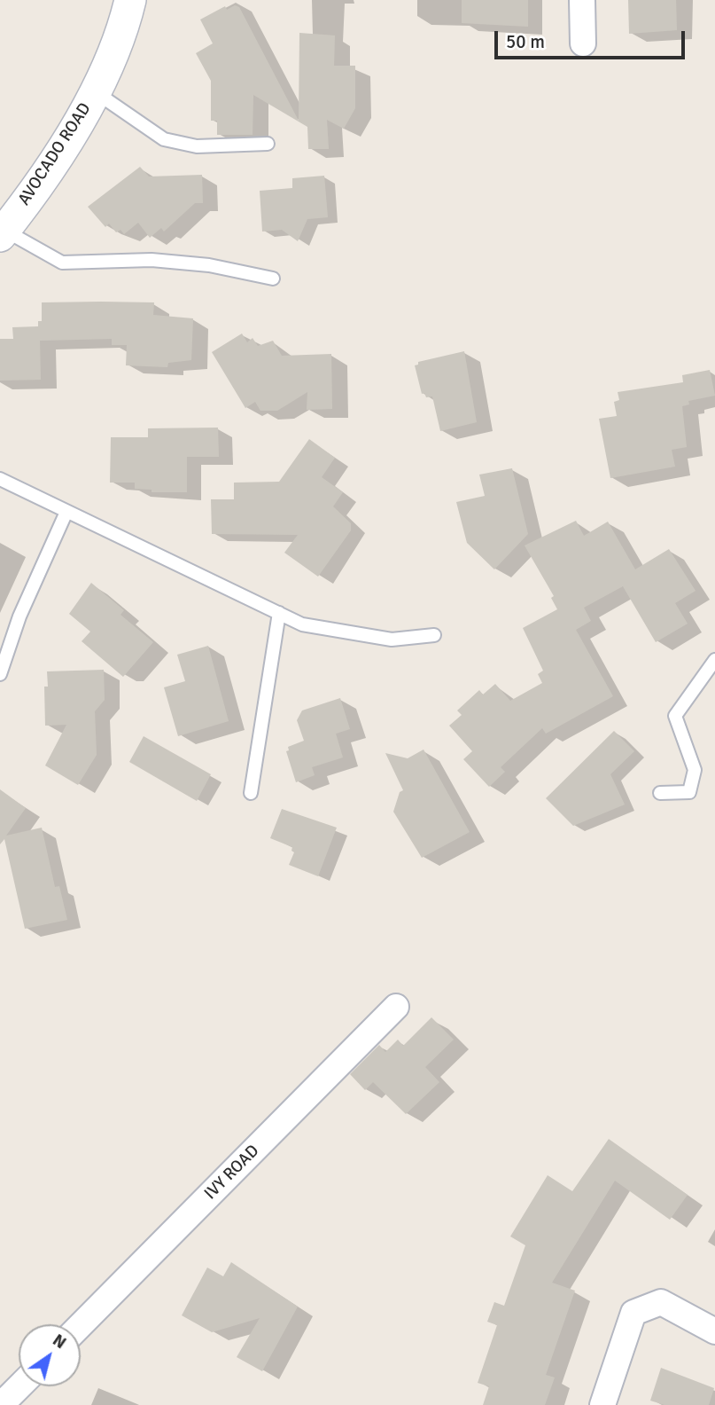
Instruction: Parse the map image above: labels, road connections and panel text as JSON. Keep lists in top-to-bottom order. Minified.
{"streets":{"street":["AVOCADO ROAD","IVY ROAD"]},"scale_bar":"50 m","north":"top right"}
